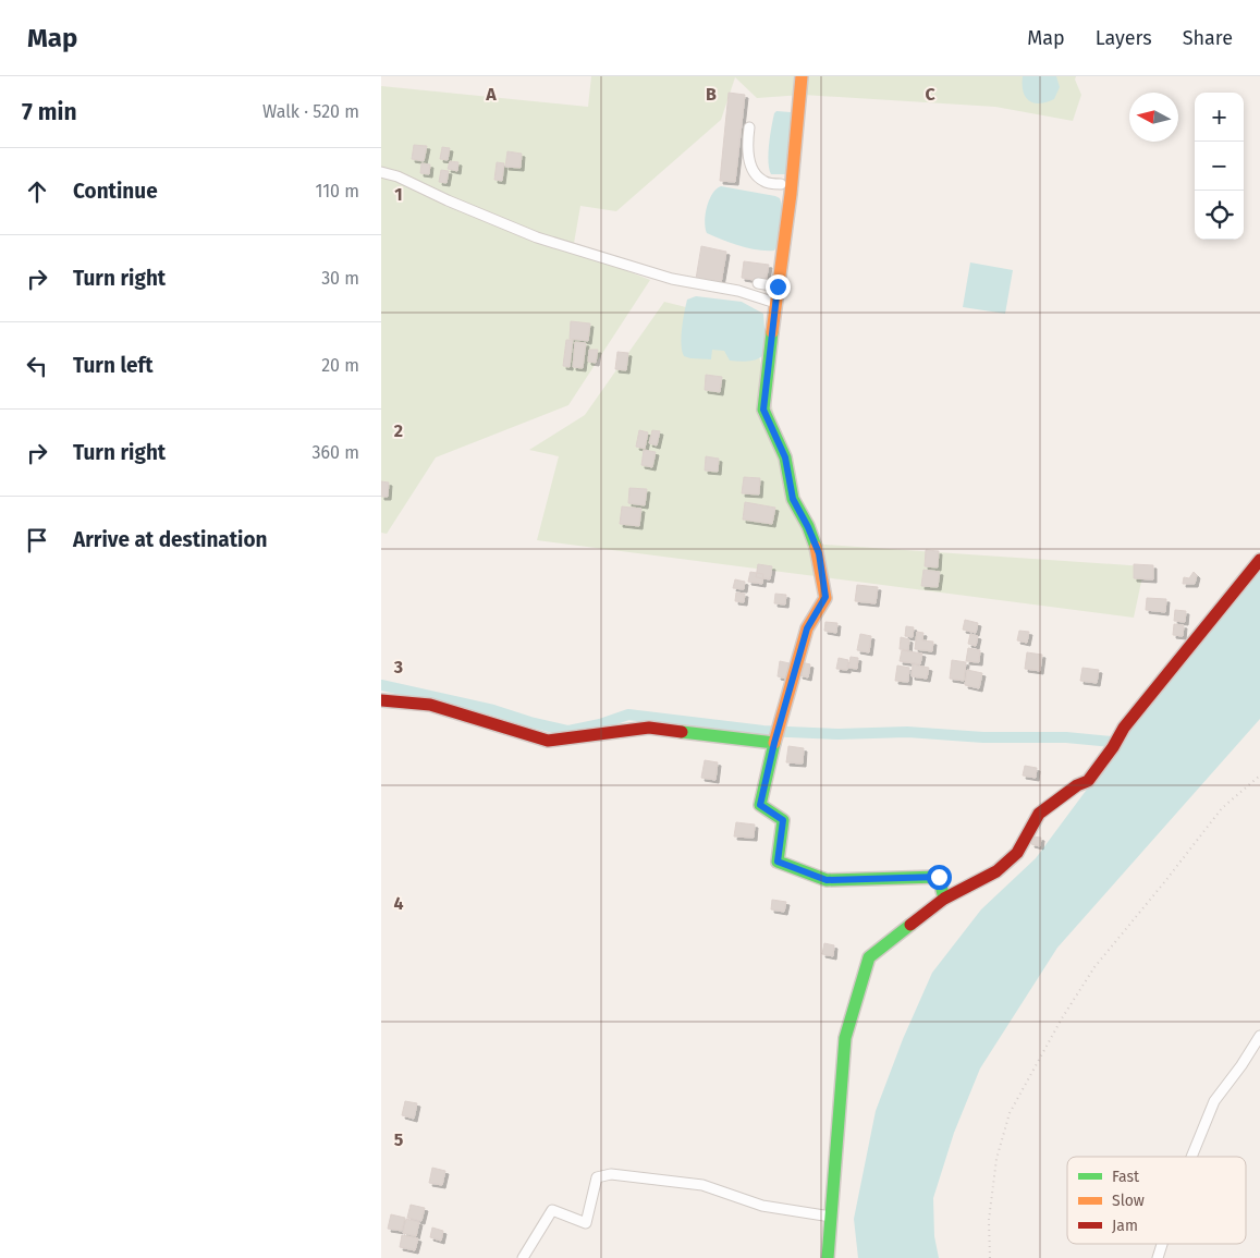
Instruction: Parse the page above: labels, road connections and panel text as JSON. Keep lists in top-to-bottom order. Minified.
{"legend":["Fast","Slow","Jam"],"north":"left","page":{"header":"Map","nav":["Map","Layers","Share"],"heading":["7 min","Walk · 520 m"],"map_buttons":["+","−"],"list":[["Continue","110 m"],["Turn right","30 m"],["Turn left","20 m"],["Turn right","360 m"],"Arrive at destination"]},"grid":{"columns":["A","B","C"],"rows":["1","2","3","4","5"]}}
